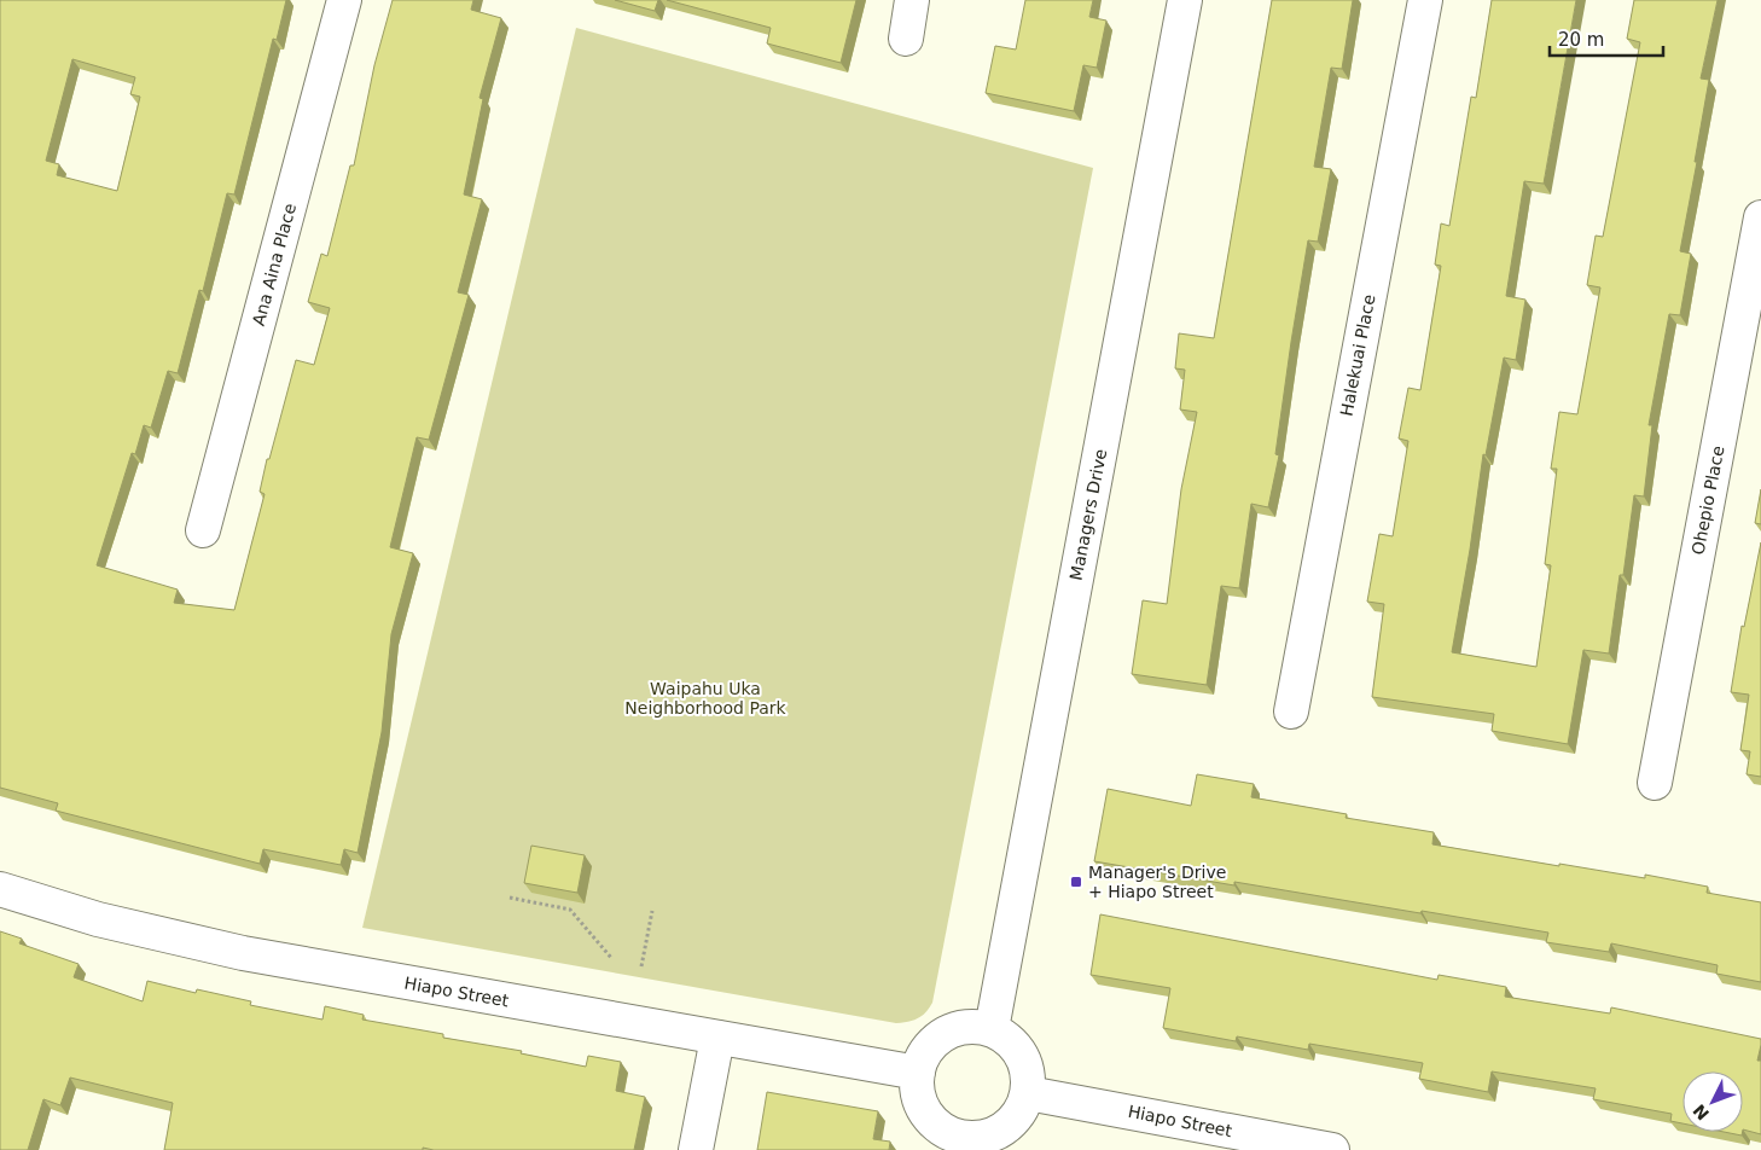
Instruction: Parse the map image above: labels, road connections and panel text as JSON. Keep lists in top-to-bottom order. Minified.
{"streets":{"street":["Ana Aina Place","Halekuai Place","Ohepio Place","Managers Drive","Hiapo Street"]},"crossings":[["Managers Drive","Hiapo Street"]],"parks":["Waipahu Uka Neighborhood Park"],"places":{"transit":["Manager's Drive + Hiapo Street"]},"scale_bar":"20 m","north":"bottom left"}
